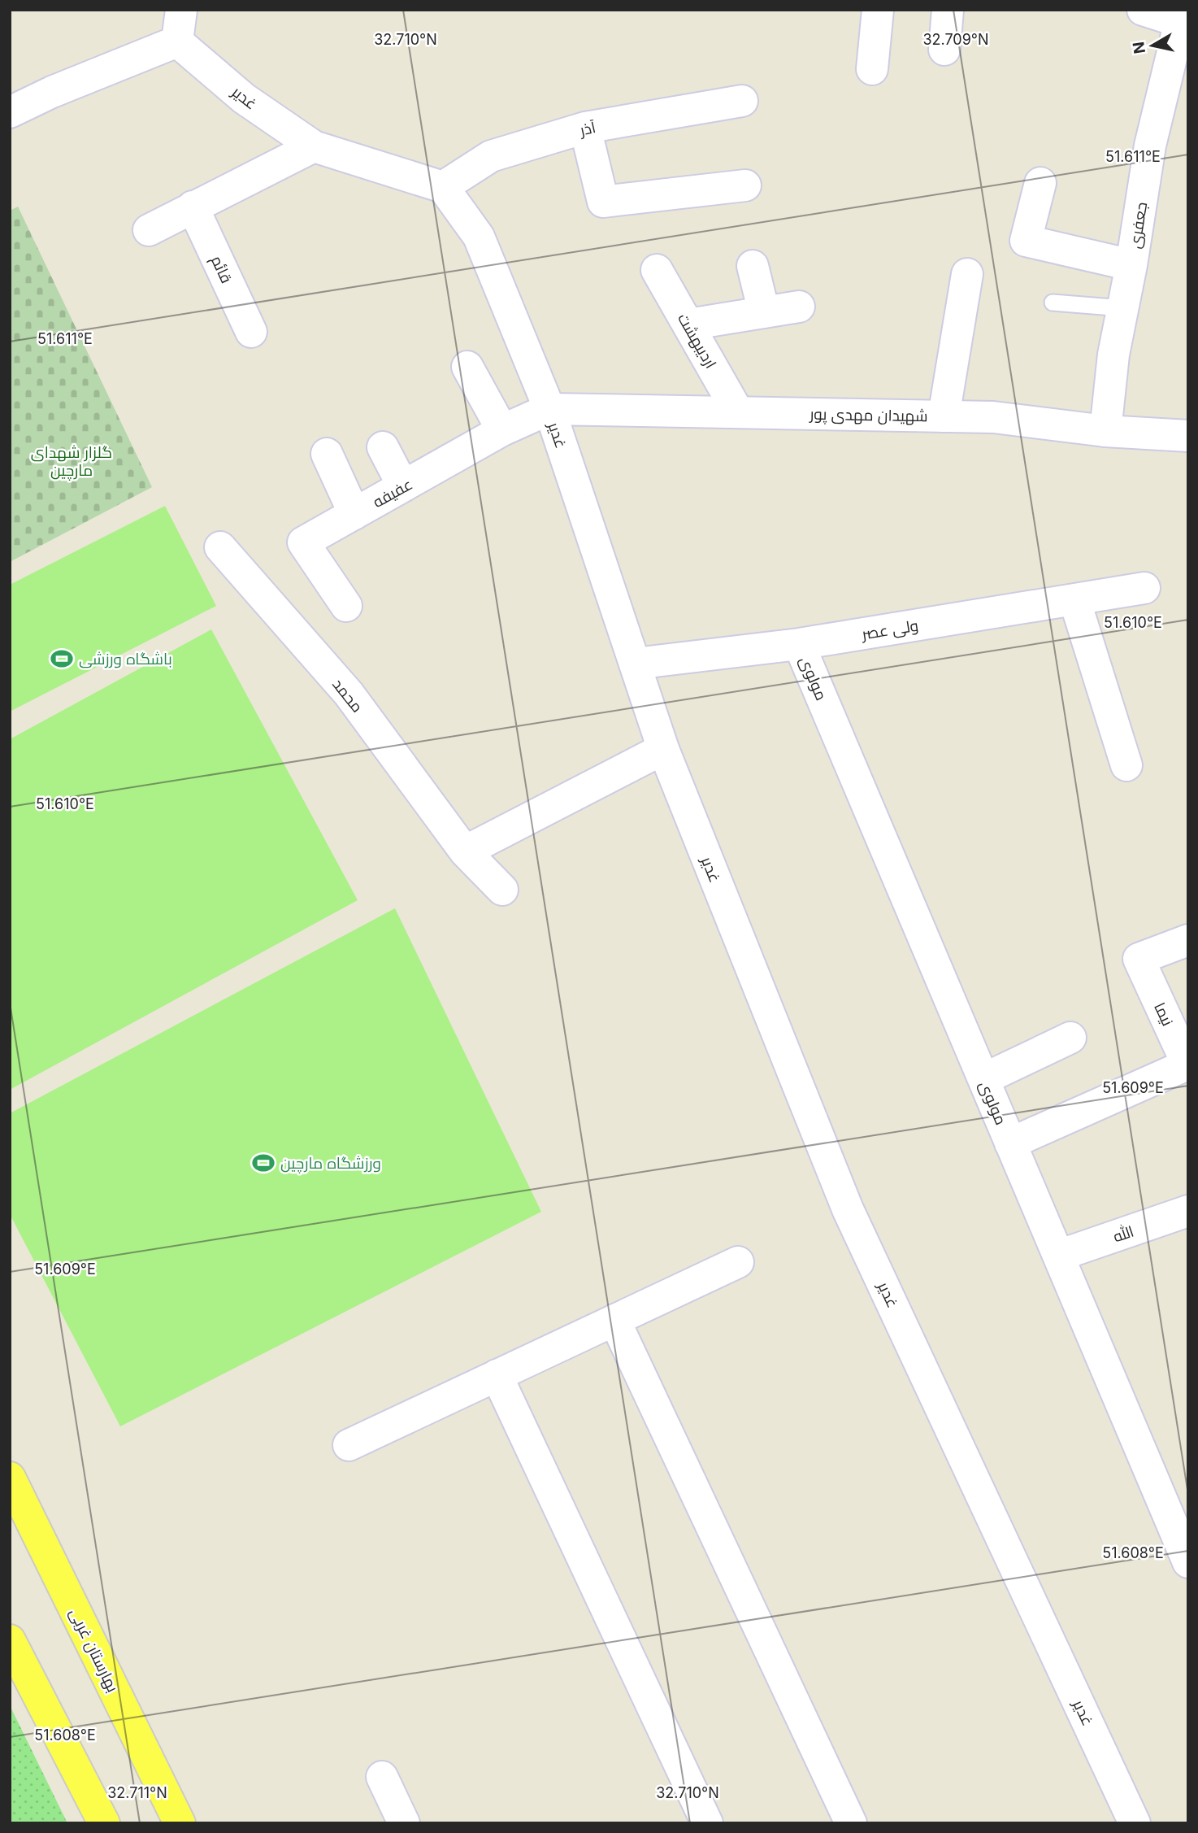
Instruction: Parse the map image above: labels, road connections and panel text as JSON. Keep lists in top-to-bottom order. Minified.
{"streets":{"main road":["بهارستان غربی"],"street":["غدیر","آذر","جعفری","قائم","اردیبهشت","شهیدان مهدی پور","عفیفه","ولی عصر","مولوی","محمد","نیما","الله"]},"crossings":[["غدیر","آذر"],["غدیر","شهیدان مهدی پور"],["غدیر","عفیفه"],["غدیر","ولی عصر"],["جعفری","شهیدان مهدی پور"],["اردیبهشت","شهیدان مهدی پور"],["شهیدان مهدی پور","عفیفه"],["ولی عصر","مولوی"],["مولوی","نیما"],["مولوی","الله"]],"parks":["گلزار شهدای مارچین"],"places":{"sports":["باشگاه ورزشی","ورزشگاه مارچین"]},"north":"left","coordinates":["32.710°N","32.709°N","51.611°E","51.610°E","51.609°E","51.608°E","32.711°N"]}
